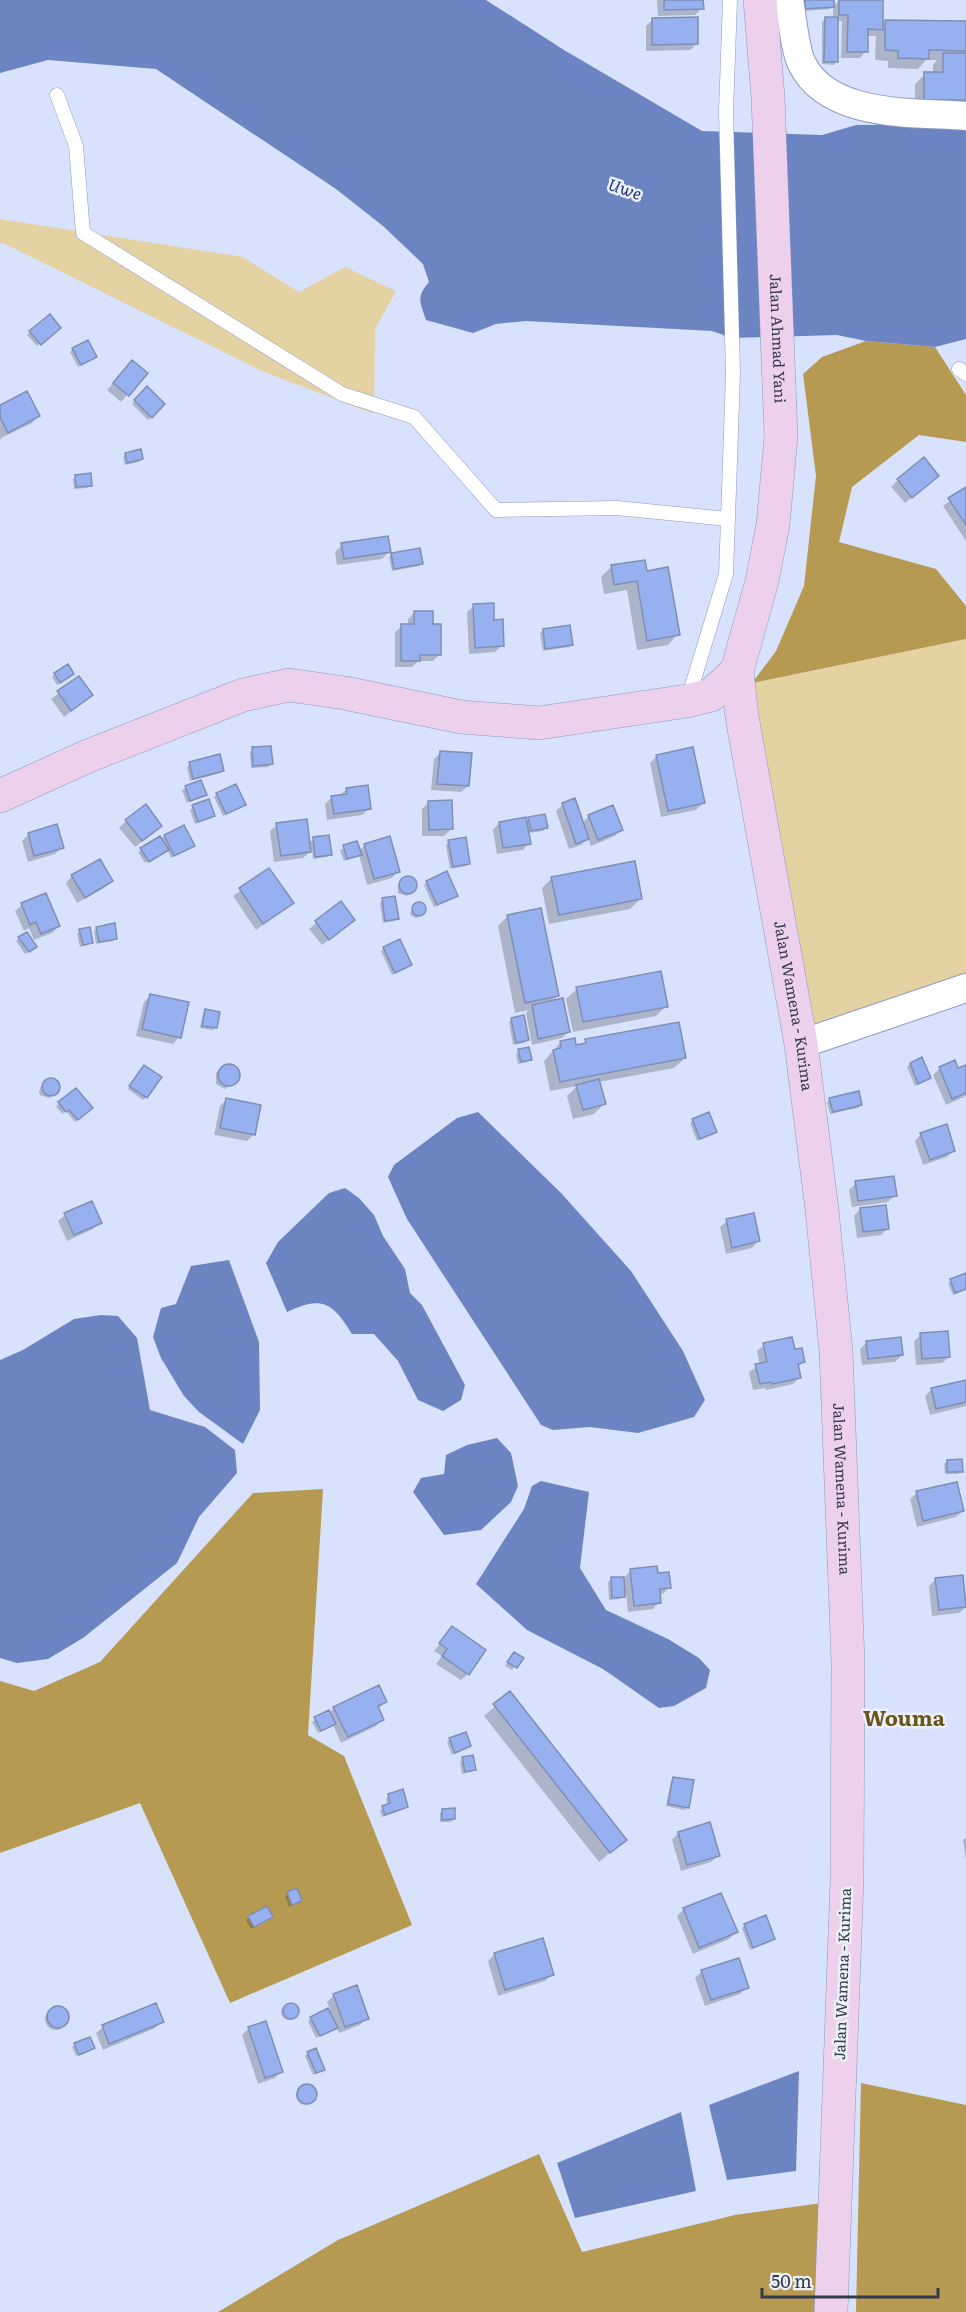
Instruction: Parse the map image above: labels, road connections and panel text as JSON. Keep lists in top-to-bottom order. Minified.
{"streets":{"main road":["Jalan Ahmad Yani","Jalan Wamena - Kurima"]},"crossings":[["Jalan Ahmad Yani","Jalan Wamena - Kurima"]],"districts":["Wouma"],"water":["Uwe"],"scale_bar":"50 m"}
